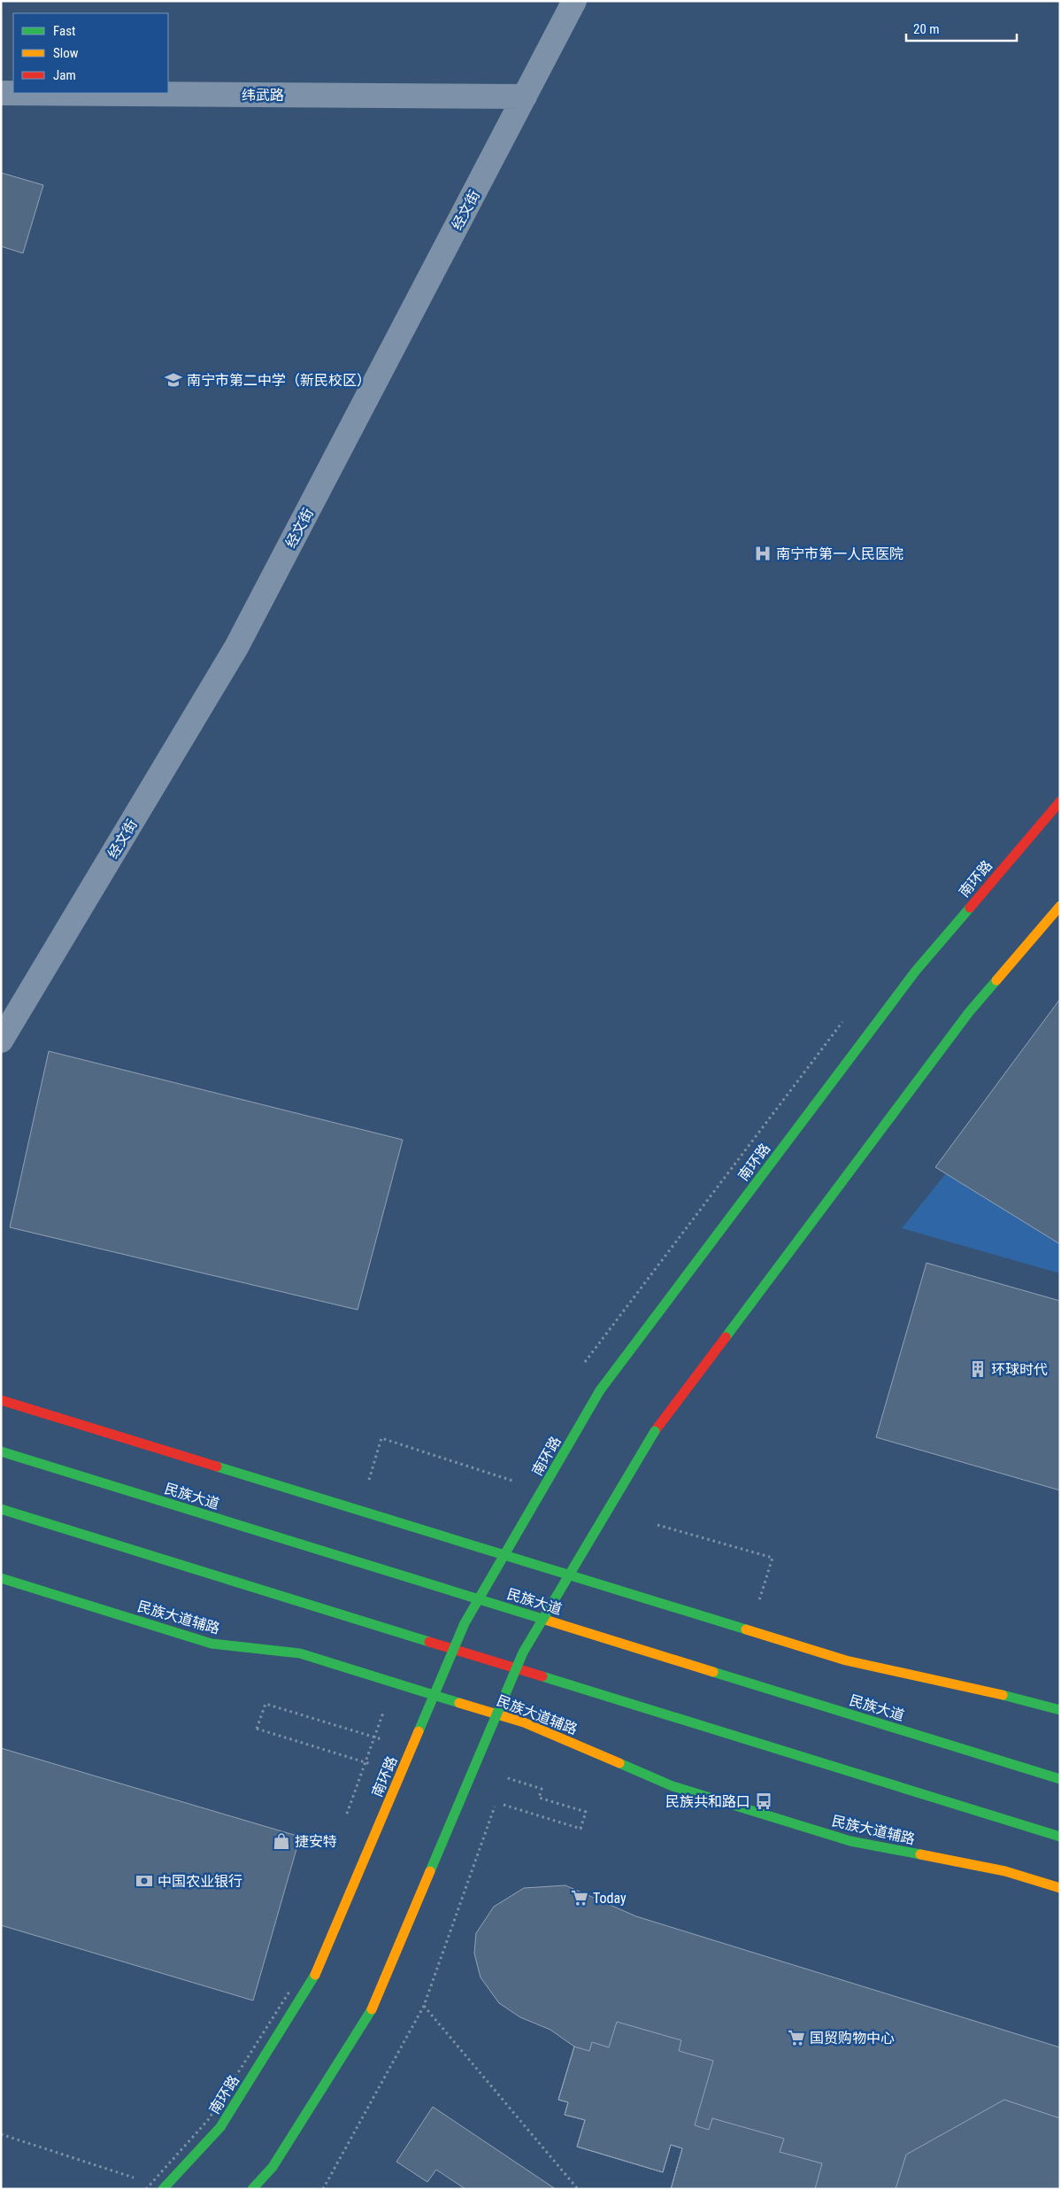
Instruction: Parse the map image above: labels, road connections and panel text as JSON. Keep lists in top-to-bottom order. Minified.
{"streets":{"main road":["南环路","民族大道","民族大道辅路"],"street":["纬武路","经文街"]},"crossings":[["纬武路","经文街"]],"places":{"school or university":["南宁市第二中学（新民校区）"],"hospital":["南宁市第一人民医院"],"building":["环球时代"],"bus stop":["民族共和路口"],"shop":["捷安特"],"bank":["中国农业银行"],"supermarket":["Today","国贸购物中心"]},"legend":["Fast","Slow","Jam"],"scale_bar":"20 m"}
